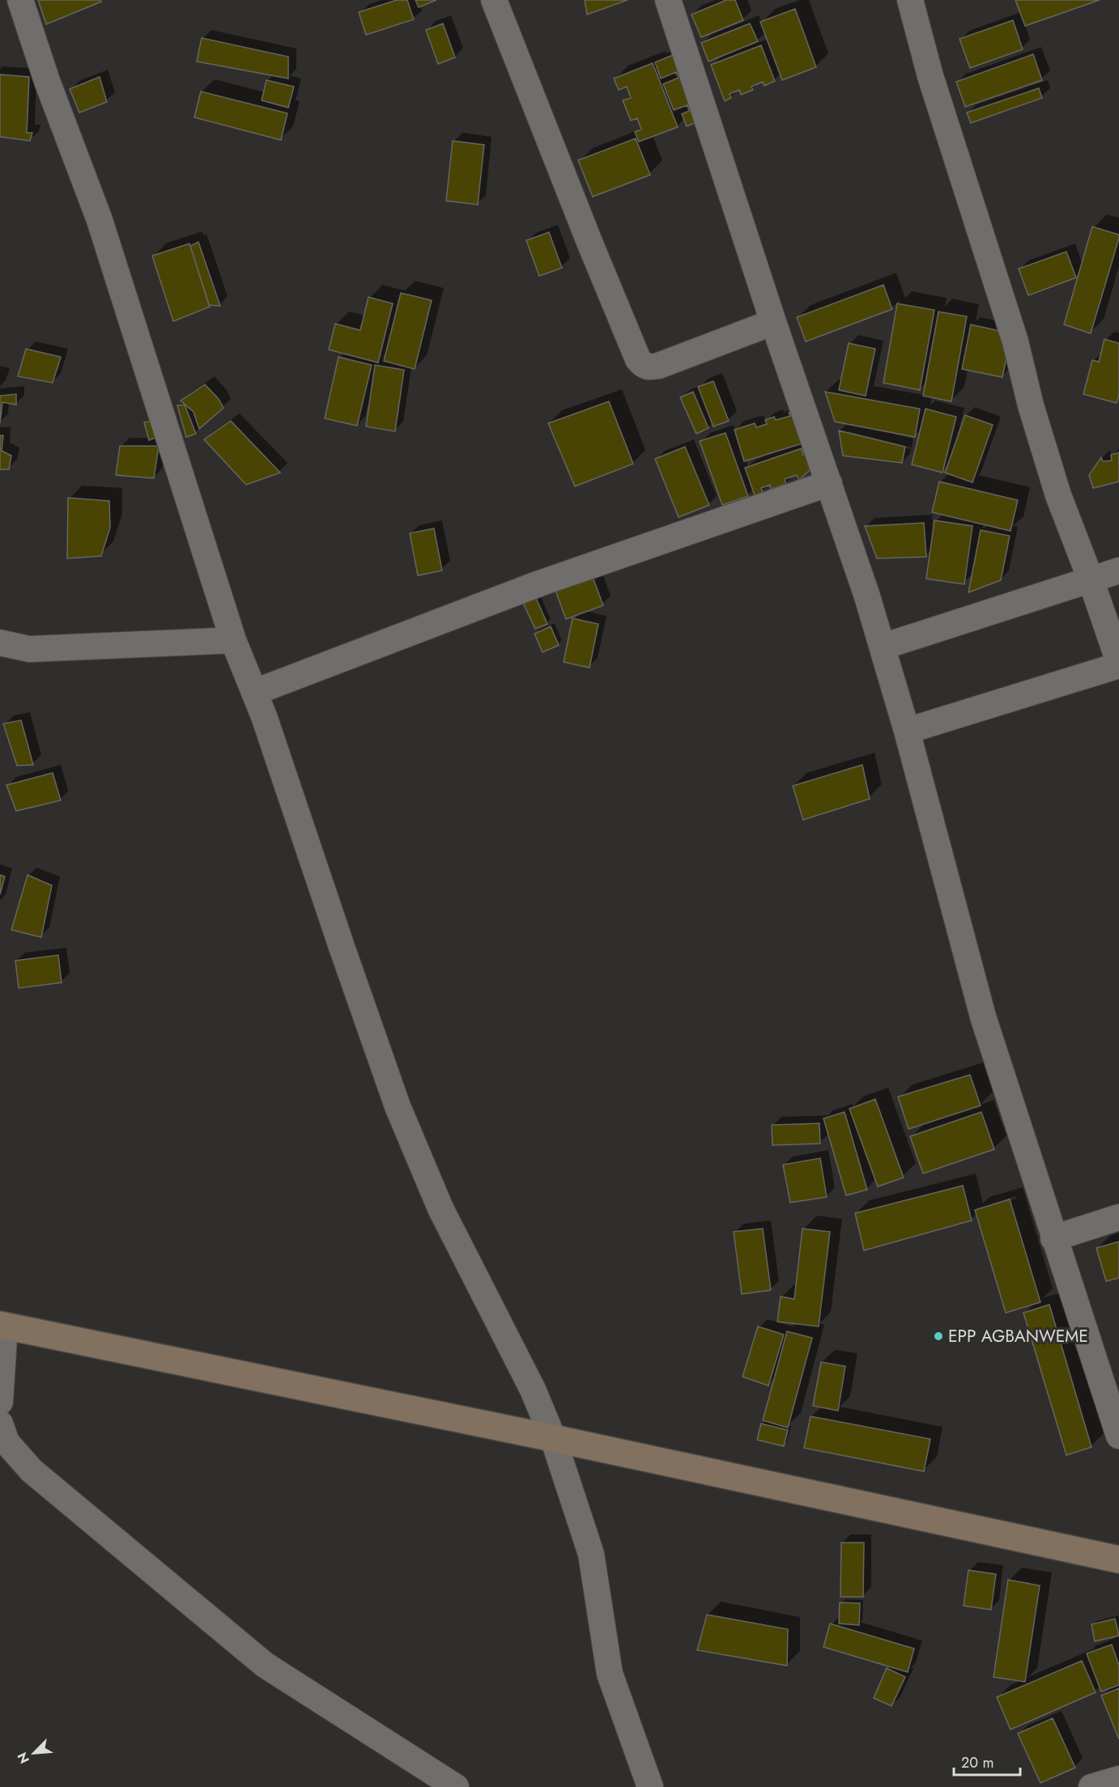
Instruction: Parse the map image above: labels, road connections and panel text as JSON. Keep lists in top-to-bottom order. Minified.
{"places":["EPP AGBANWEME"],"scale_bar":"20 m","north":"bottom left"}
